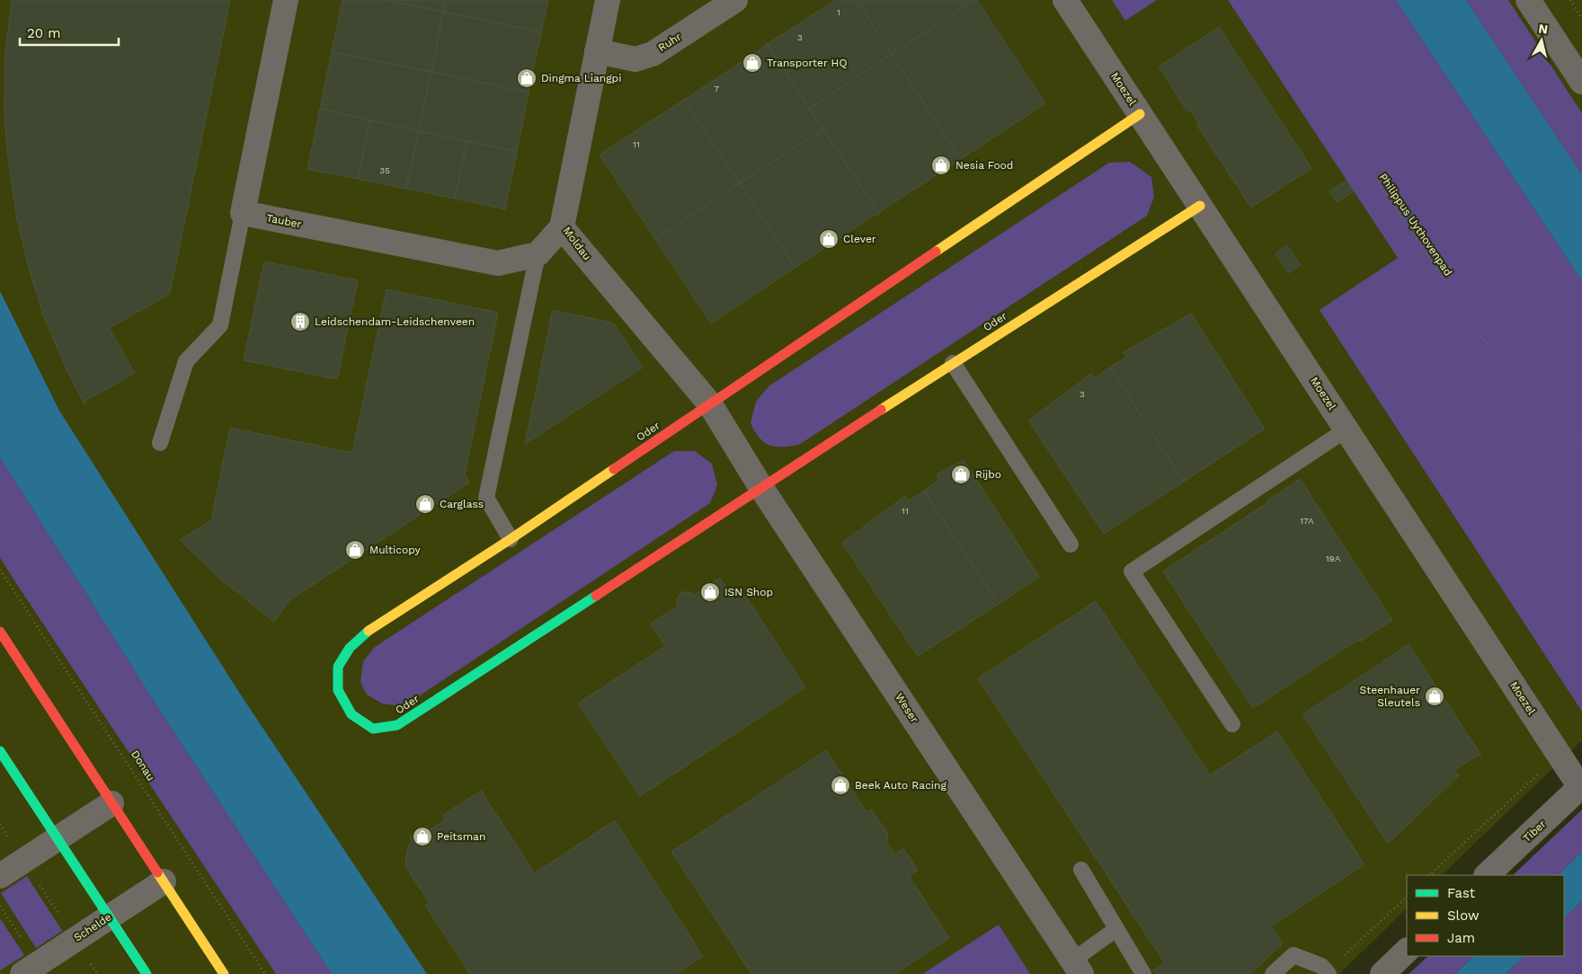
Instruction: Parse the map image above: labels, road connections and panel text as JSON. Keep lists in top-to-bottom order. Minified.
{"streets":{"street":["Ruhr","Moezel","Tauber","Moldau","Oder","Weser","Tiber","Schelde"],"path":["Philippus Uythovenpad","Donau"]},"crossings":[["Ruhr","Moldau"],["Moezel","Oder"],["Moezel","Tiber"],["Moldau","Oder"],["Moldau","Weser"],["Oder","Weser"]],"places":{"shop":["Transporter HQ","Dingma Liangpi","Nesia Food","Clever","Rijbo","Carglass","Multicopy","ISN Shop","Steenhauer Sleutels","Beek Auto Racing","Peitsman"],"building":["Leidschendam-Leidschenveen"]},"house_numbers":["1","3","7","11","35","3","11","17A","19A"],"legend":["Fast","Slow","Jam"],"scale_bar":"20 m","north":"top"}
